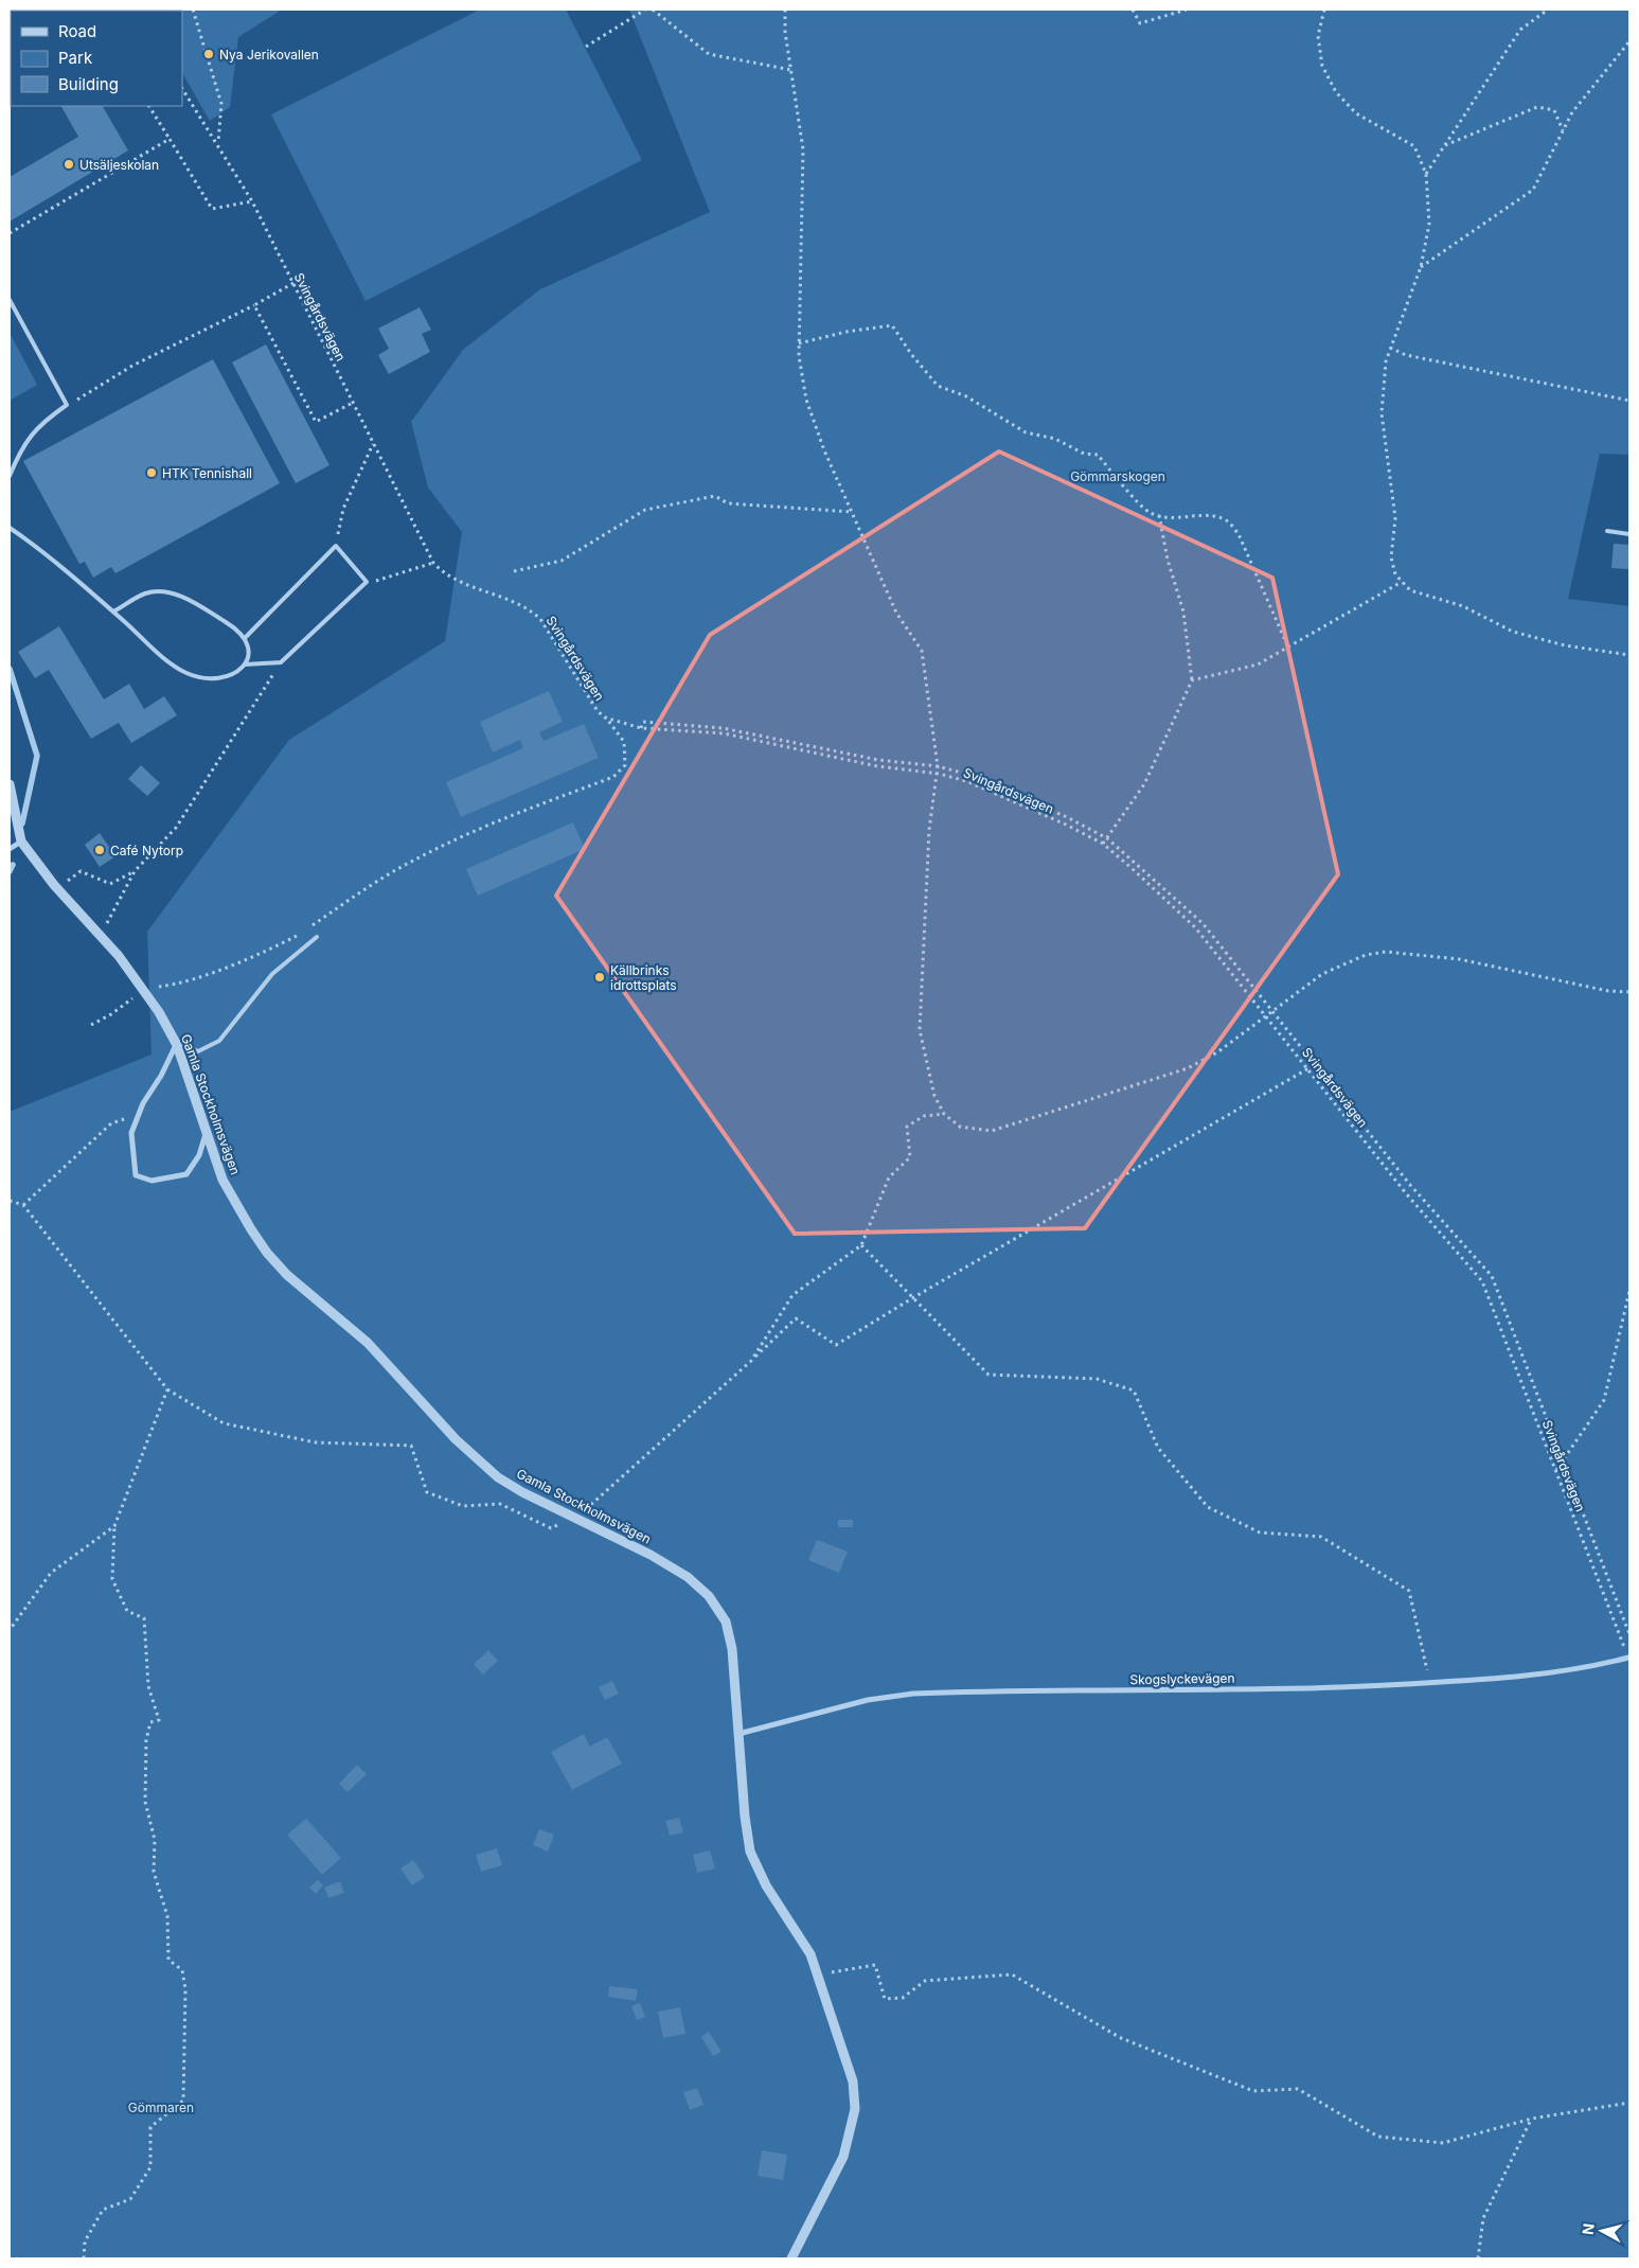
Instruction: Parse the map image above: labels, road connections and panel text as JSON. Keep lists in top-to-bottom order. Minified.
{"streets":{"street":["Gamla Stockholmsvägen","Skogslyckevägen"],"path":["Svingårdsvägen"]},"crossings":[["Svingårdsvägen","Skogslyckevägen"],["Gamla Stockholmsvägen","Skogslyckevägen"]],"parks":["Gömmarskogen","Gömmaren"],"places":["Nya Jerikovallen","Utsäljeskolan","HTK Tennishall","Café Nytorp","Källbrinks idrottsplats"],"legend":["Road","Park","Building"],"north":"left"}
